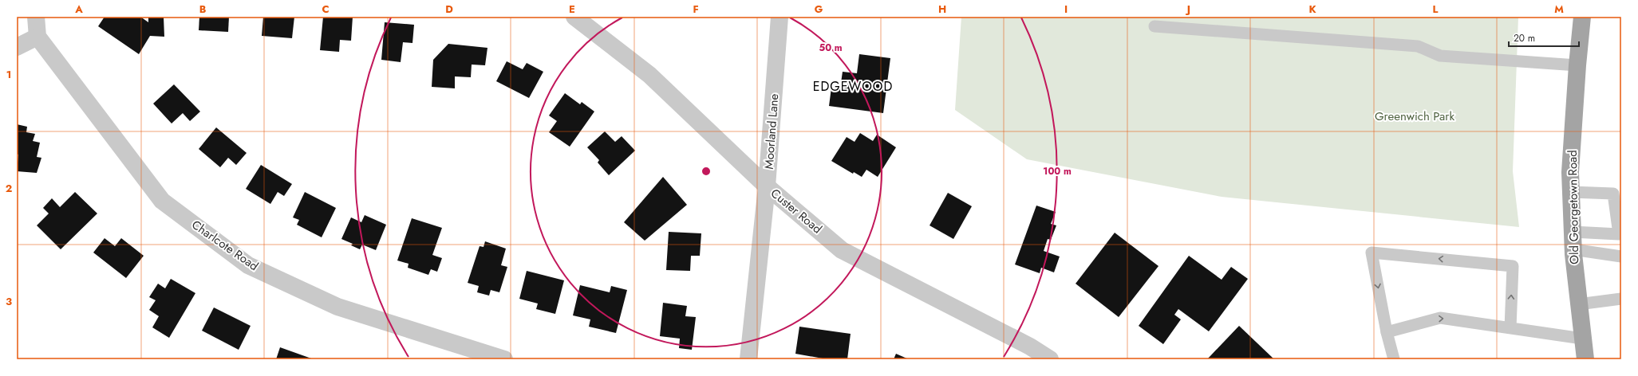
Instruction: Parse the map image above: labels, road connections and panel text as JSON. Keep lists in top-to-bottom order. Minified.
{"streets":{"main road":["Old Georgetown Road"],"street":["Moorland Lane","Custer Road","Charlcote Road"]},"crossings":[["Moorland Lane","Custer Road"]],"districts":["EDGEWOOD"],"parks":["Greenwich Park"],"scale_bar":"20 m","grid":{"columns":["A","B","C","D","E","F","G","H","I","J","K","L","M"],"rows":["1","2","3"]},"rings":["50 m","100 m"]}
